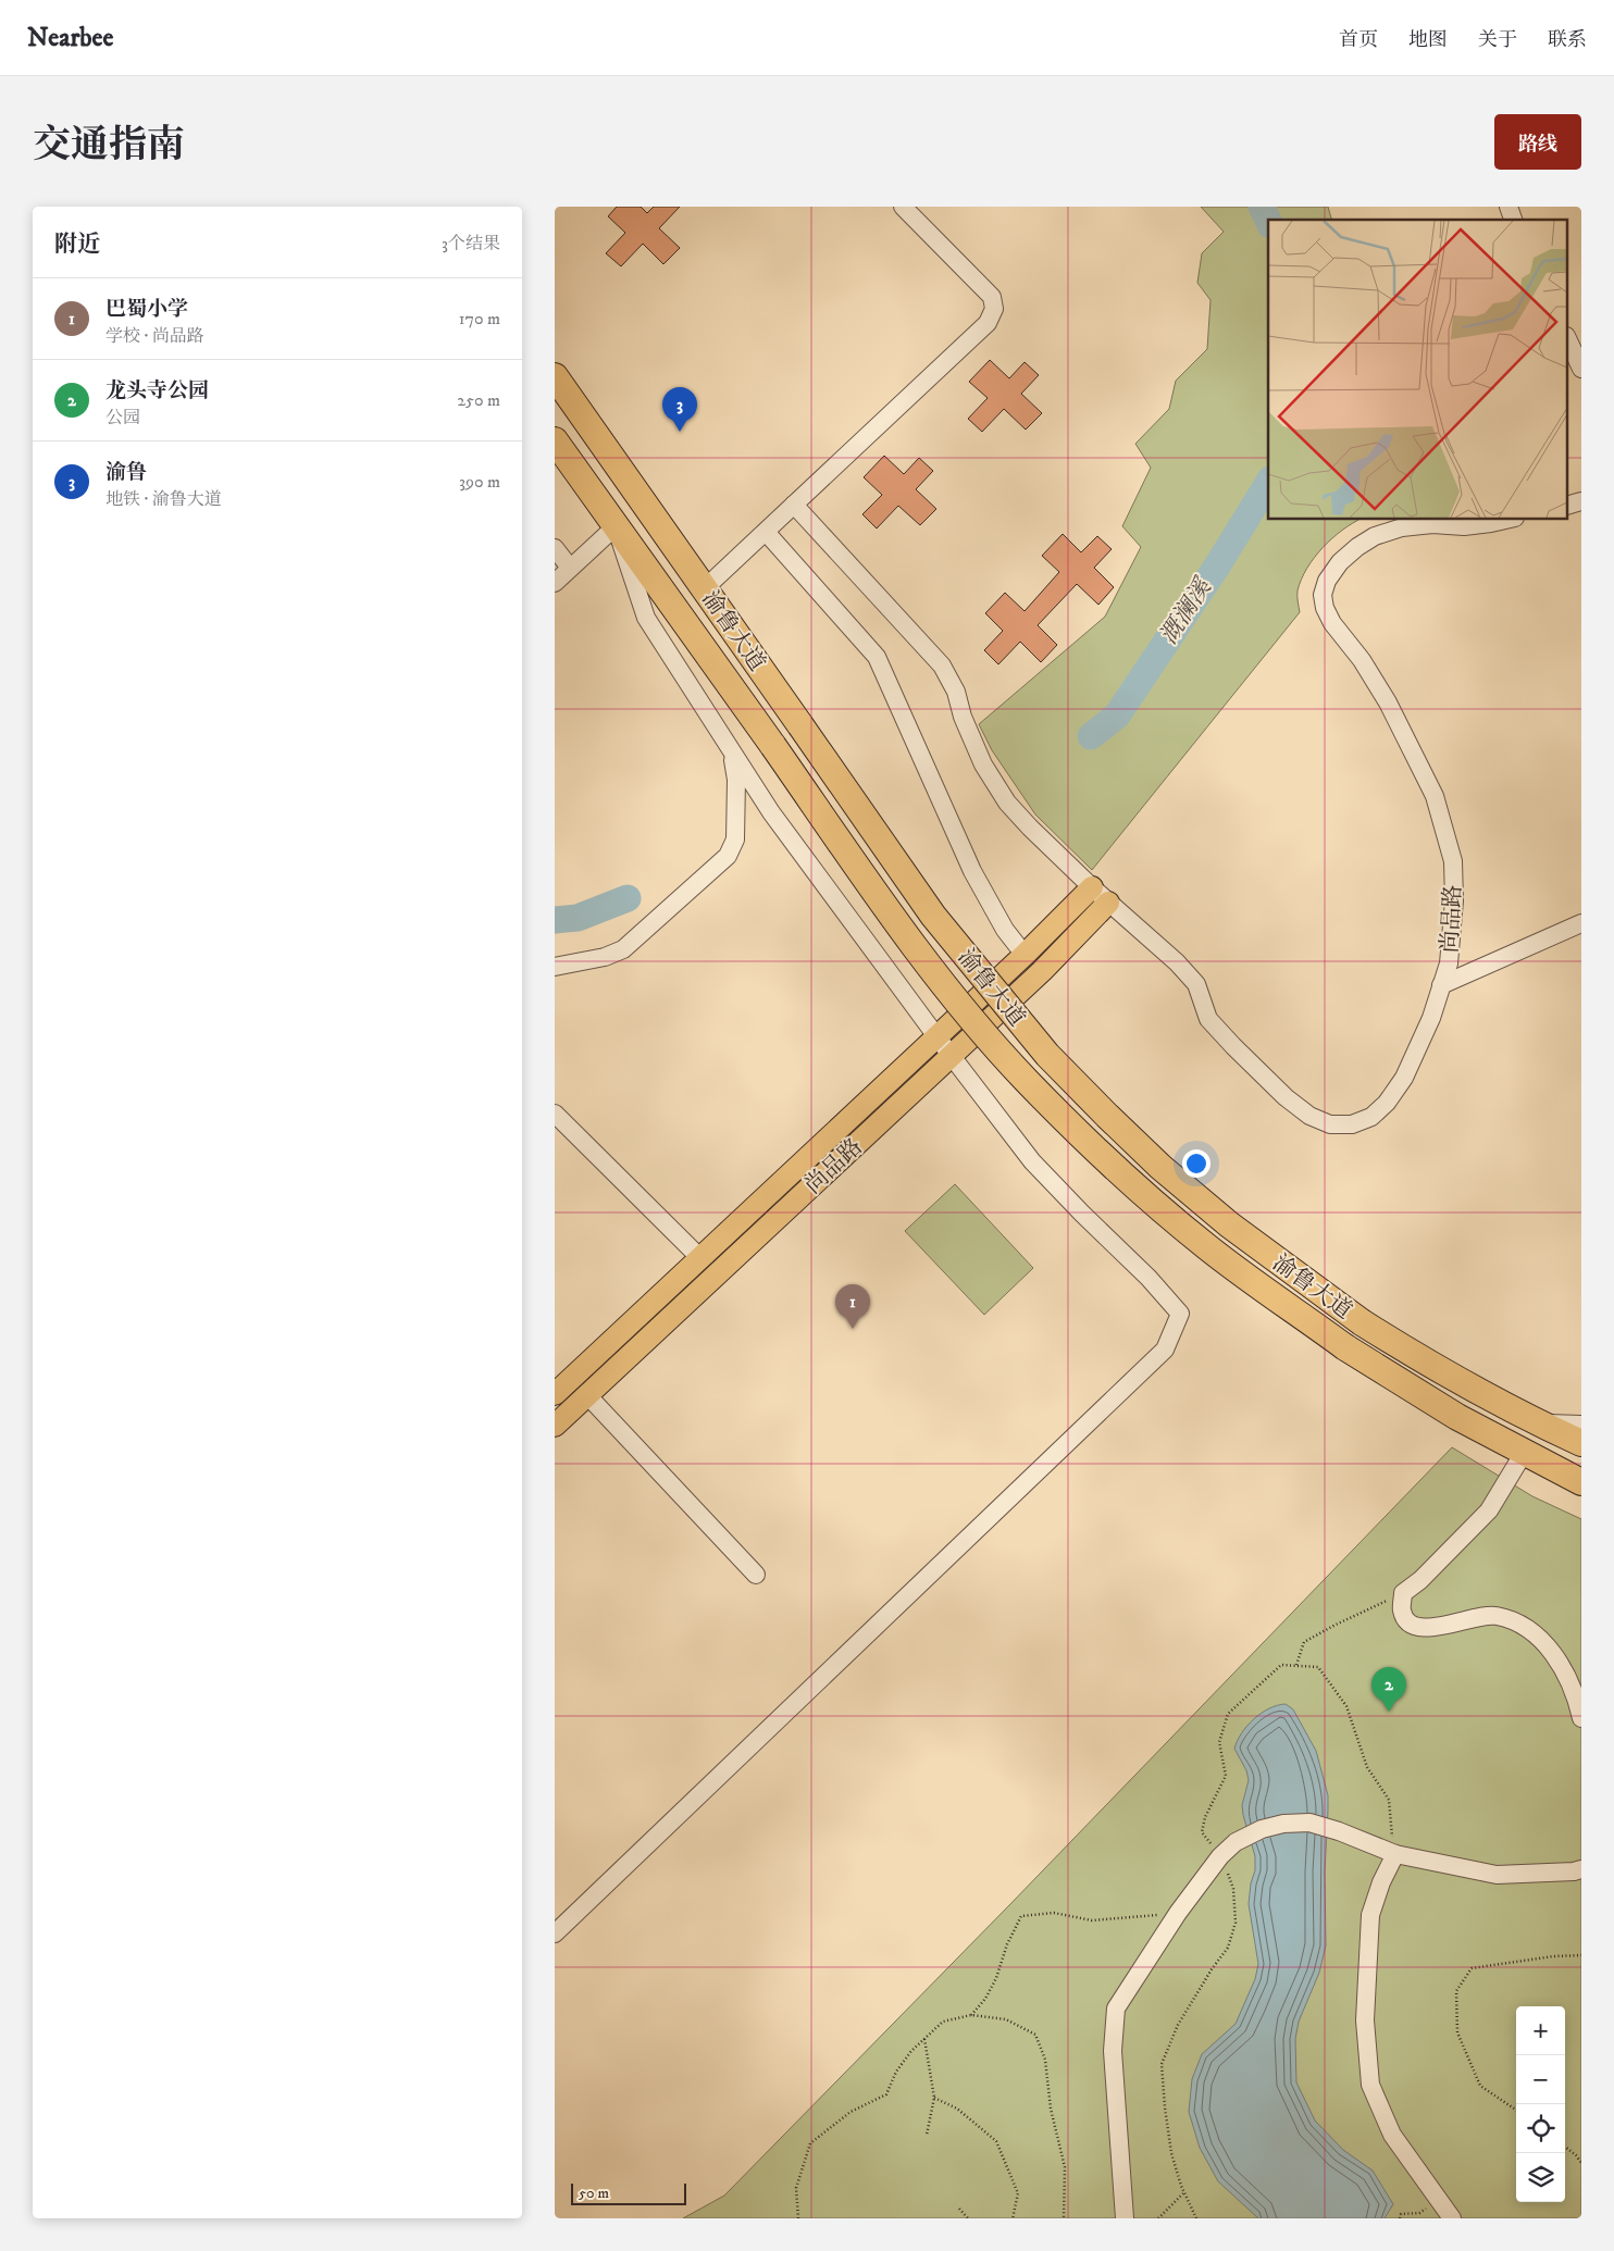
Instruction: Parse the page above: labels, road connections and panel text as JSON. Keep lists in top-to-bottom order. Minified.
{"streets":{"highway":["渝鲁大道"],"main road":["尚品路"]},"water":["溉澜溪"],"scale_bar":"50 m","page":{"header":"Nearbee","nav":["首页","地图","关于","联系"],"title":"交通指南","buttons":"路线","heading":["附近","3个结果"],"list":[{"mark":"1","name":"巴蜀小学","note":"学校 · 尚品路","value":"170 m"},{"mark":"2","name":"龙头寺公园","note":"公园","value":"250 m"},{"mark":"3","name":"渝鲁","note":"地铁 · 渝鲁大道","value":"390 m"}],"pins":["3","1","2"],"map_buttons":["+","−"],"scale":"50 m"}}
